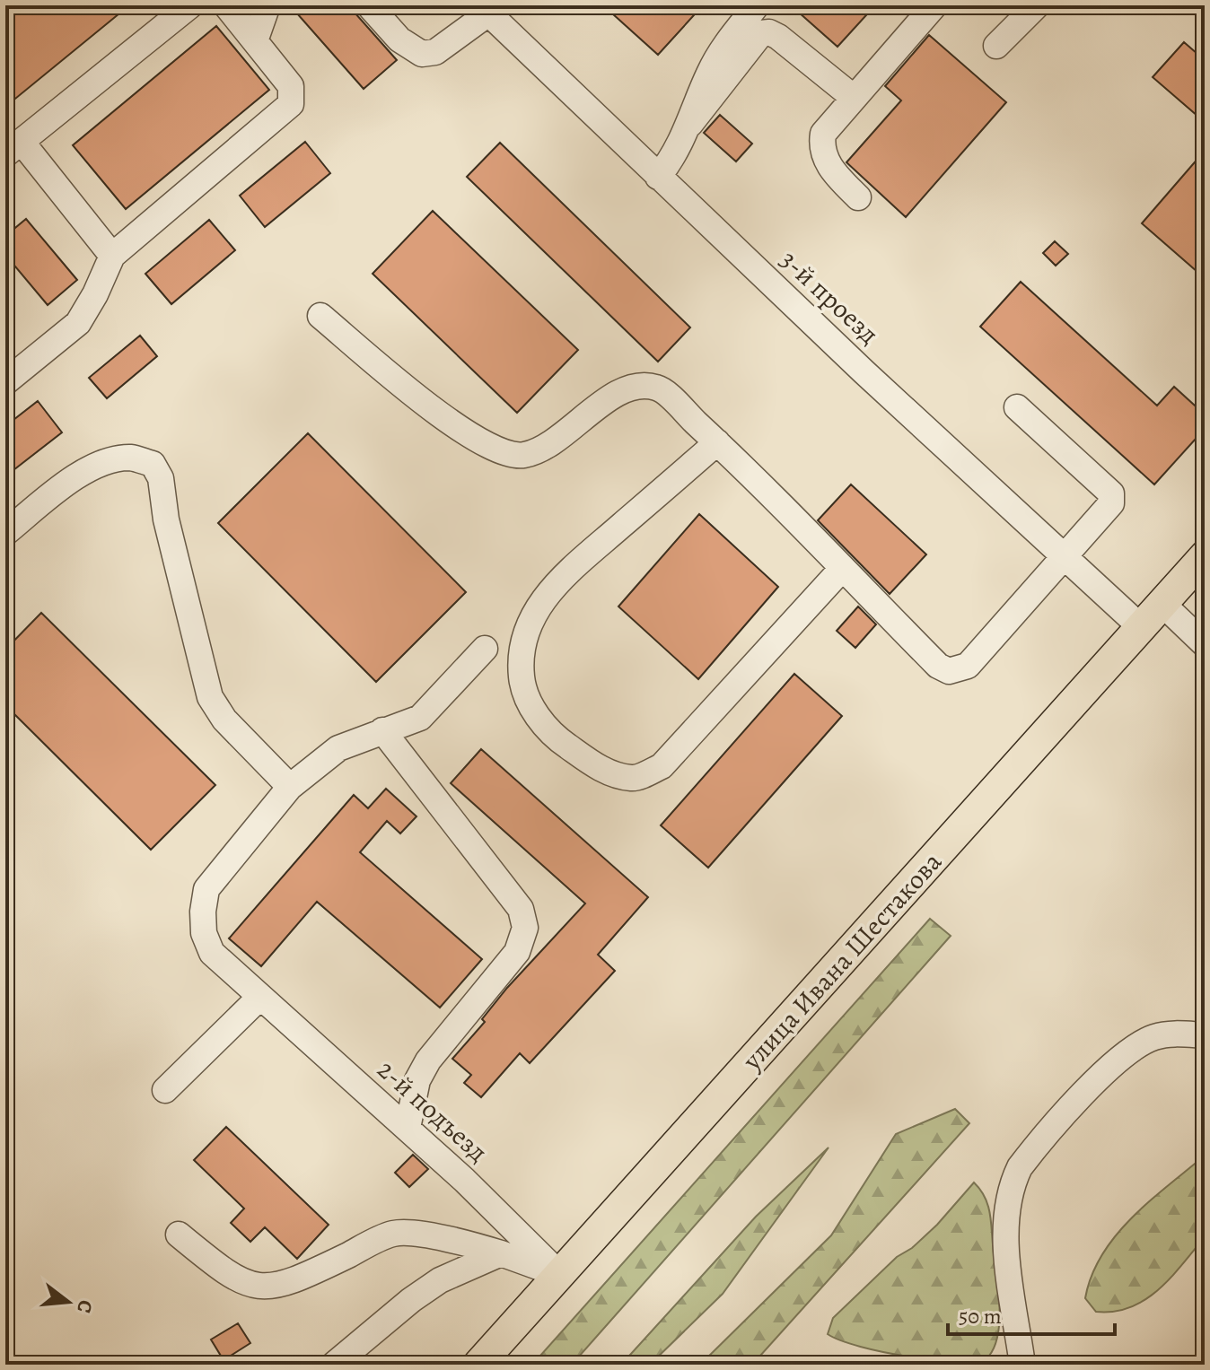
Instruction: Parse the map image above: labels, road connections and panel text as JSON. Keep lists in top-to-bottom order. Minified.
{"streets":{"main road":["улица Ивана Шестакова"],"street":["3-й проезд","2-й подъезд"]},"crossings":[["3-й проезд","улица Ивана Шестакова"],["улица Ивана Шестакова","2-й подъезд"]],"scale_bar":"50 m","north":"right"}
